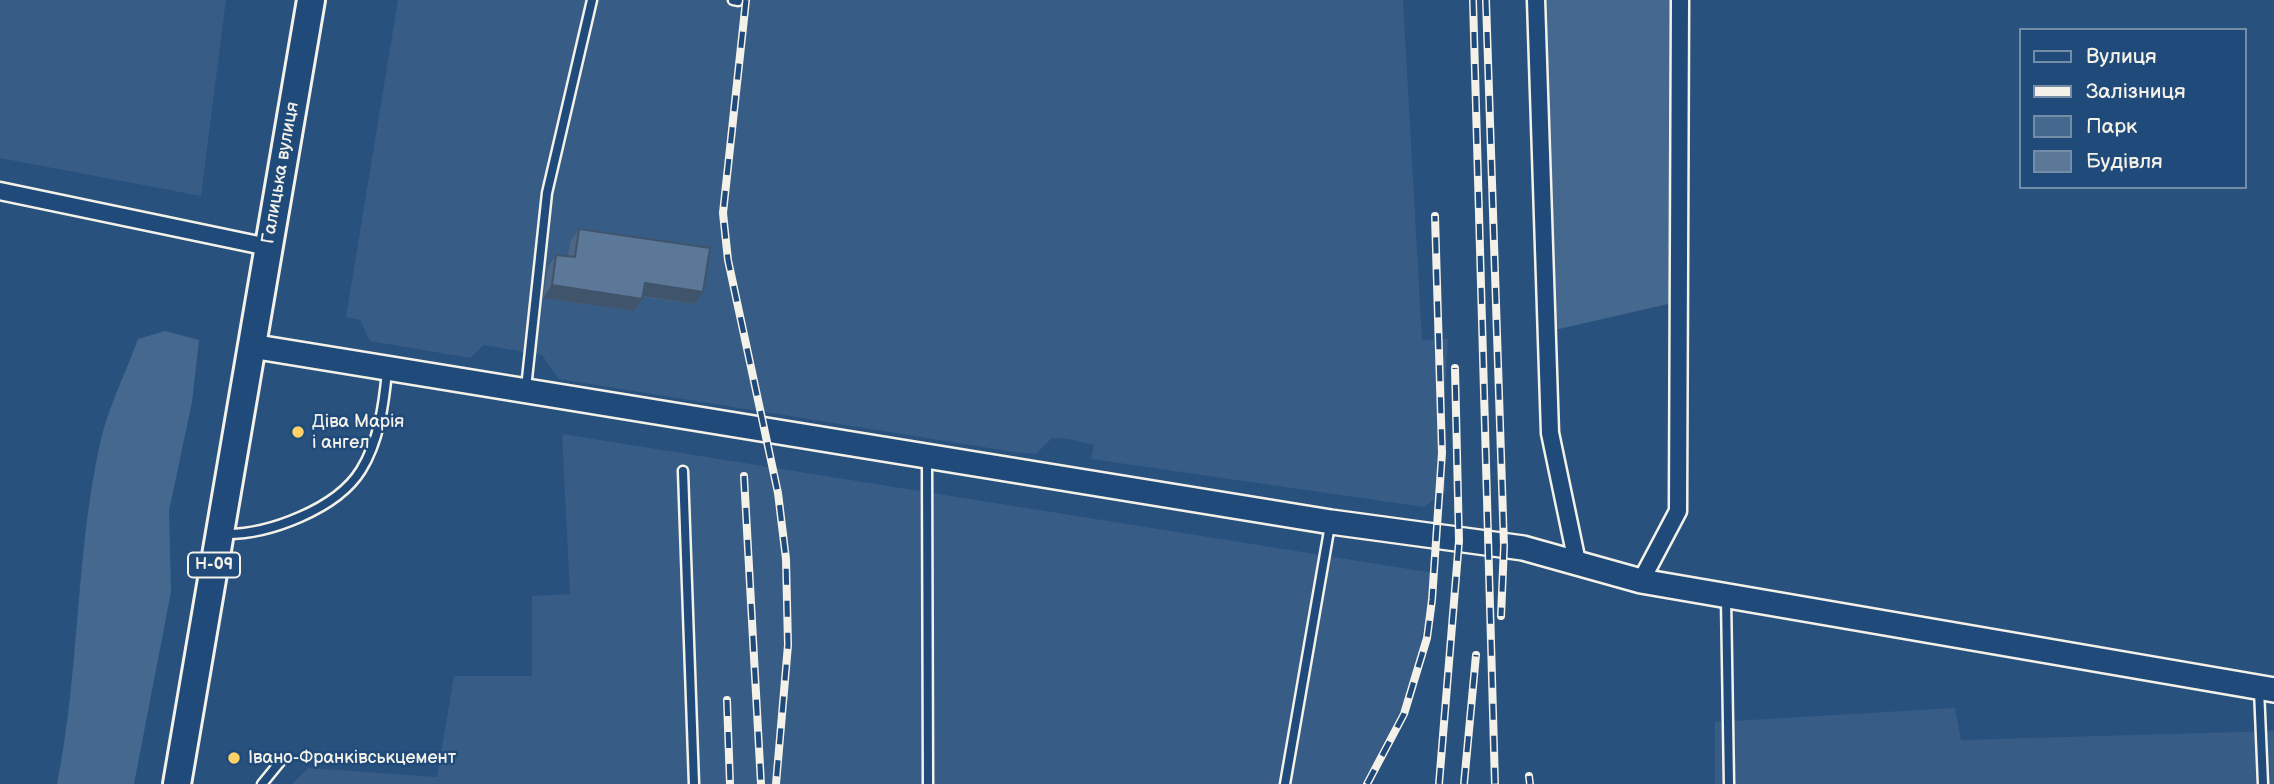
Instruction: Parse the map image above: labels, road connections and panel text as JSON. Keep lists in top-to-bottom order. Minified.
{"streets":{"main road":["Галицька вулиця","Н-09"]},"crossings":[["Галицька вулиця","Н-09"]],"places":["Діва Марія і ангел","Івано-Франківськцемент"],"legend":["Вулиця","Залізниця","Парк","Будівля"]}
